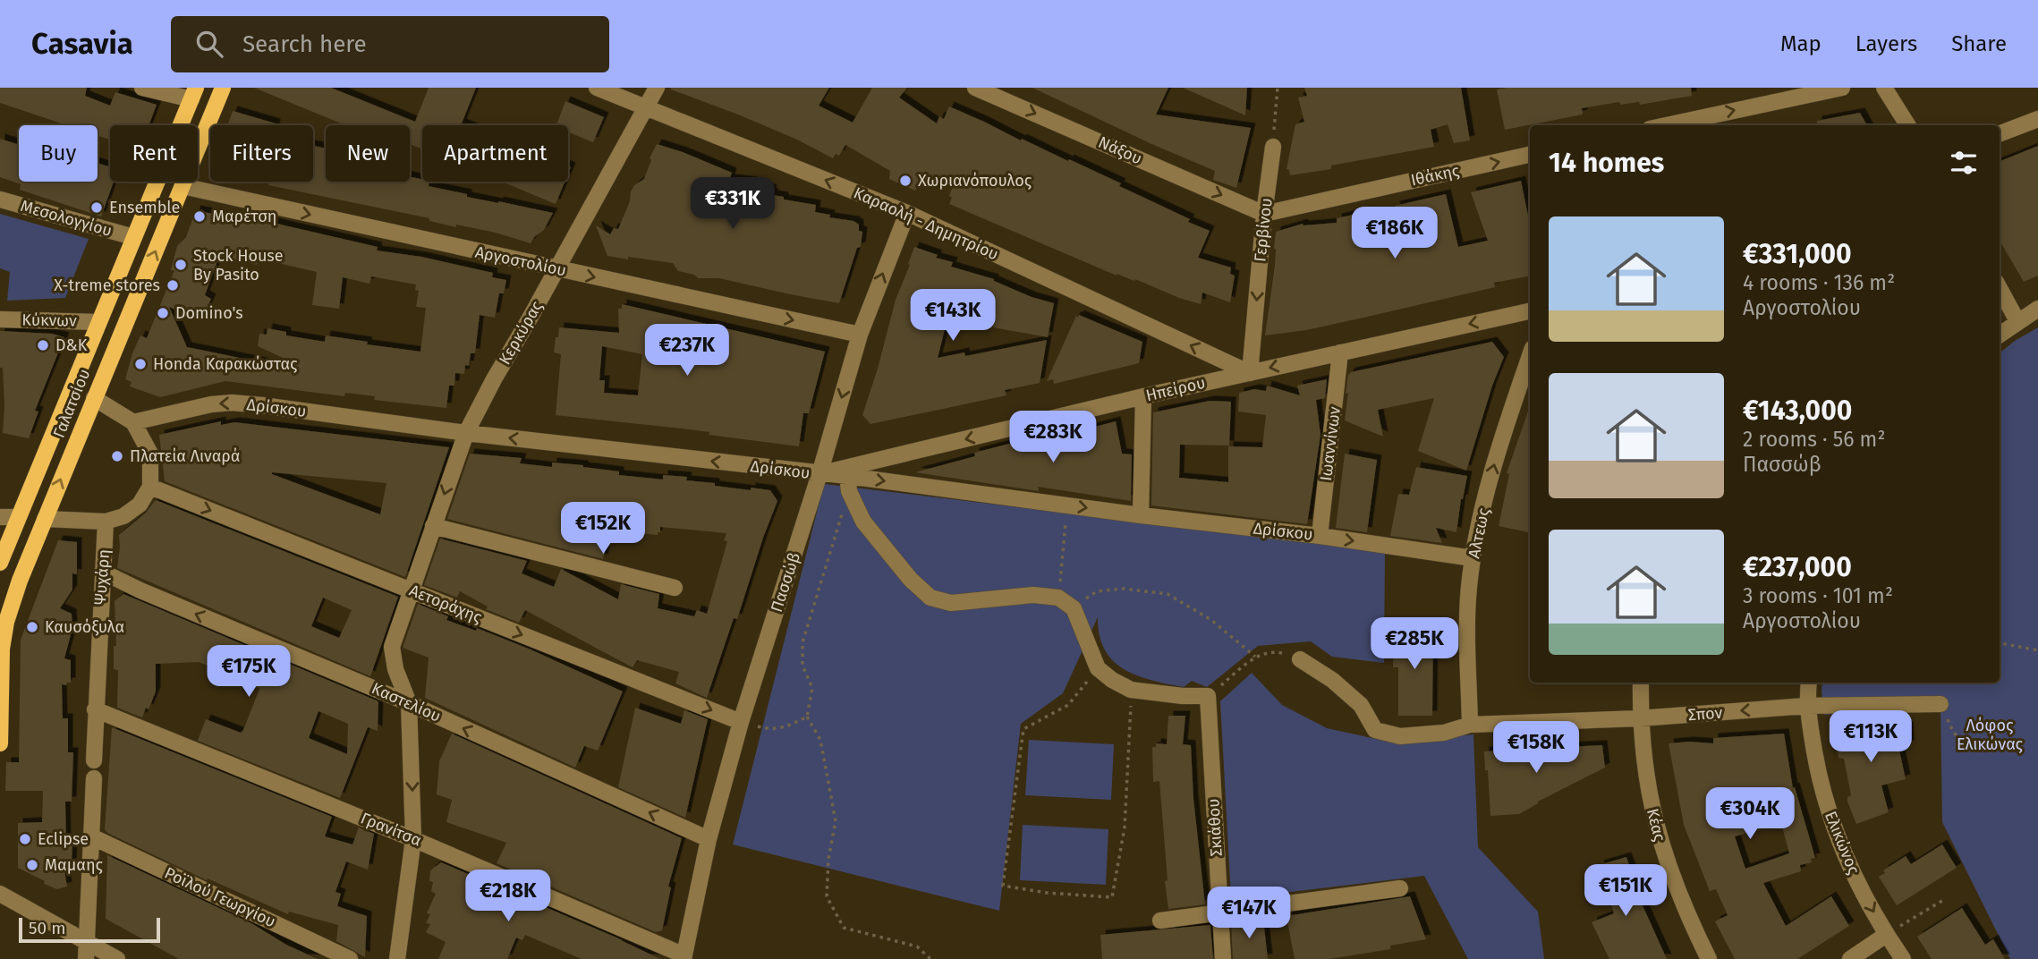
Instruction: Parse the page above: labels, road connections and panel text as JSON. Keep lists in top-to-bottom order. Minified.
{"streets":{"main road":["Γαλατσίου"],"street":["Νάξου","Ιθάκης","Μεσολογγίου","Καραολή - Δημητρίου","Γερβίνου","Αργοστολίου","Κύκνων","Κερκύρας","Ηπείρου","Δρίσκου","Ιωαννίνων","Αλτεως","Ψυχάρη","Πασσώβ","Αετοράχης","Καστελίου","Σπον","Κέας","Σκιάθου","Γρανίτσα","Ελικώνος","Ροϊλού Γεωργίου"]},"crossings":[["Νάξου","Ιθάκης"],["Νάξου","Γερβίνου"],["Ιθάκης","Γερβίνου"],["Μεσολογγίου","Γαλατσίου"],["Καραολή - Δημητρίου","Γερβίνου"],["Καραολή - Δημητρίου","Κερκύρας"],["Καραολή - Δημητρίου","Ηπείρου"],["Καραολή - Δημητρίου","Πασσώβ"],["Γερβίνου","Ηπείρου"],["Αργοστολίου","Κερκύρας"],["Αργοστολίου","Γαλατσίου"],["Αργοστολίου","Πασσώβ"],["Κύκνων","Γαλατσίου"],["Κερκύρας","Δρίσκου"],["Κερκύρας","Αετοράχης"],["Κερκύρας","Καστελίου"],["Κερκύρας","Γρανίτσα"],["Ηπείρου","Δρίσκου"],["Ηπείρου","Ιωαννίνων"],["Ηπείρου","Πασσώβ"],["Δρίσκου","Ιωαννίνων"],["Δρίσκου","Αλτεως"],["Δρίσκου","Πασσώβ"],["Αλτεως","Σπον"],["Ψυχάρη","Καστελίου"],["Ψυχάρη","Γρανίτσα"],["Πασσώβ","Αετοράχης"],["Πασσώβ","Καστελίου"],["Πασσώβ","Γρανίτσα"],["Σπον","Κέας"],["Σπον","Ελικώνος"]],"one_way":["Νάξου","Ιθάκης","Καραολή - Δημητρίου","Γερβίνου","Αργοστολίου","Ηπείρου","Αλτεως","Καστελίου","Ελικώνος"],"parks":["Λόφος Ελικώνας"],"places":["Χωριανόπουλος","Ensemble","Μαρέτση","Stock House By Pasito","X-treme stores","Domino's","D&K","Honda Καρακώστας","Πλατεία Λιναρά","Καυσόξυλα","Eclipse","Μαμαης"],"scale_bar":"50 m","page":{"header":"Casavia","search":"Search here","nav":["Map","Layers","Share"],"chip":["Buy","Rent","Filters","New","Apartment"],"heading":"14 homes","price":["€331K","€186K","€143K","€237K","€283K","€152K","€285K","€175K","€113K","€158K","€304K","€151K","€218K","€147K"],"list":[{"name":"€331,000","note":"4 rooms · 136 m² · Αργοστολίου"},{"name":"€143,000","note":"2 rooms · 56 m² · Πασσώβ"},{"name":"€237,000","note":"3 rooms · 101 m² · Αργοστολίου"}],"scale":"50 m"}}
